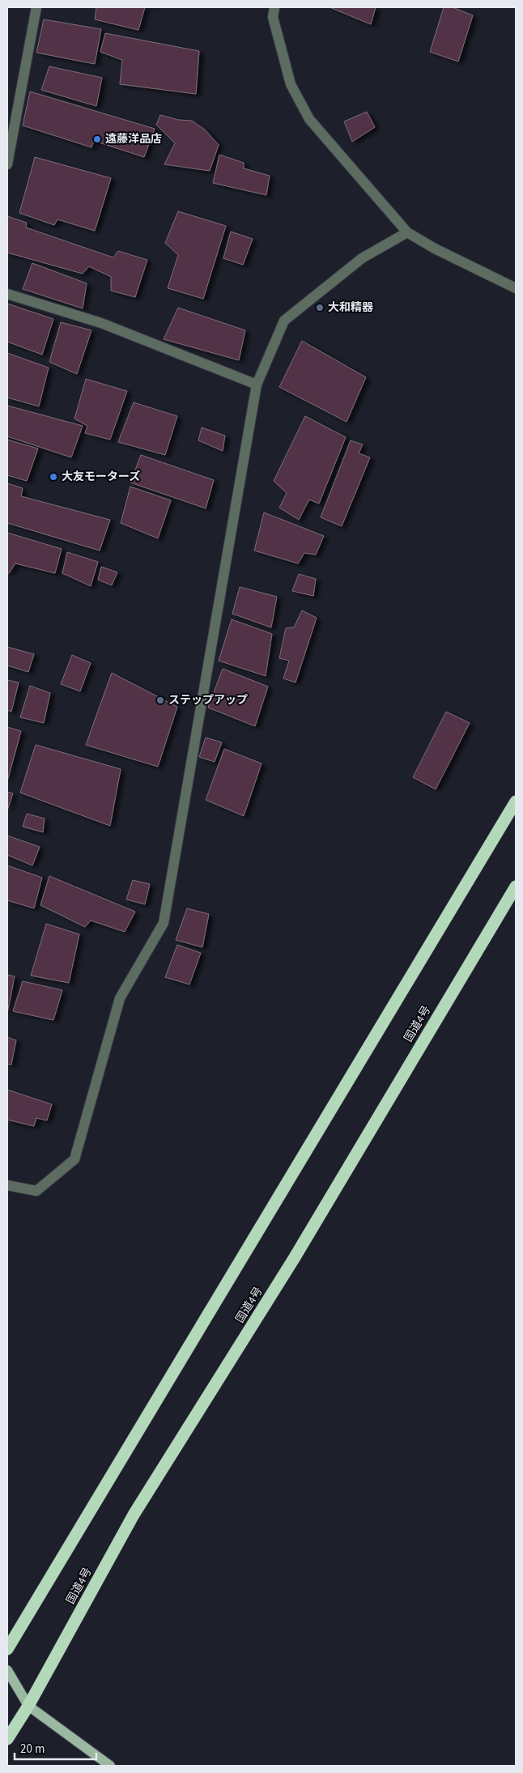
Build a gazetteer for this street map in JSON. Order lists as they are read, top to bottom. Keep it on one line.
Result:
{"streets":{"highway":["国道4号"]},"places":["遠藤洋品店","大和精器","大友モーターズ","ステップアップ"],"scale_bar":"20 m"}
